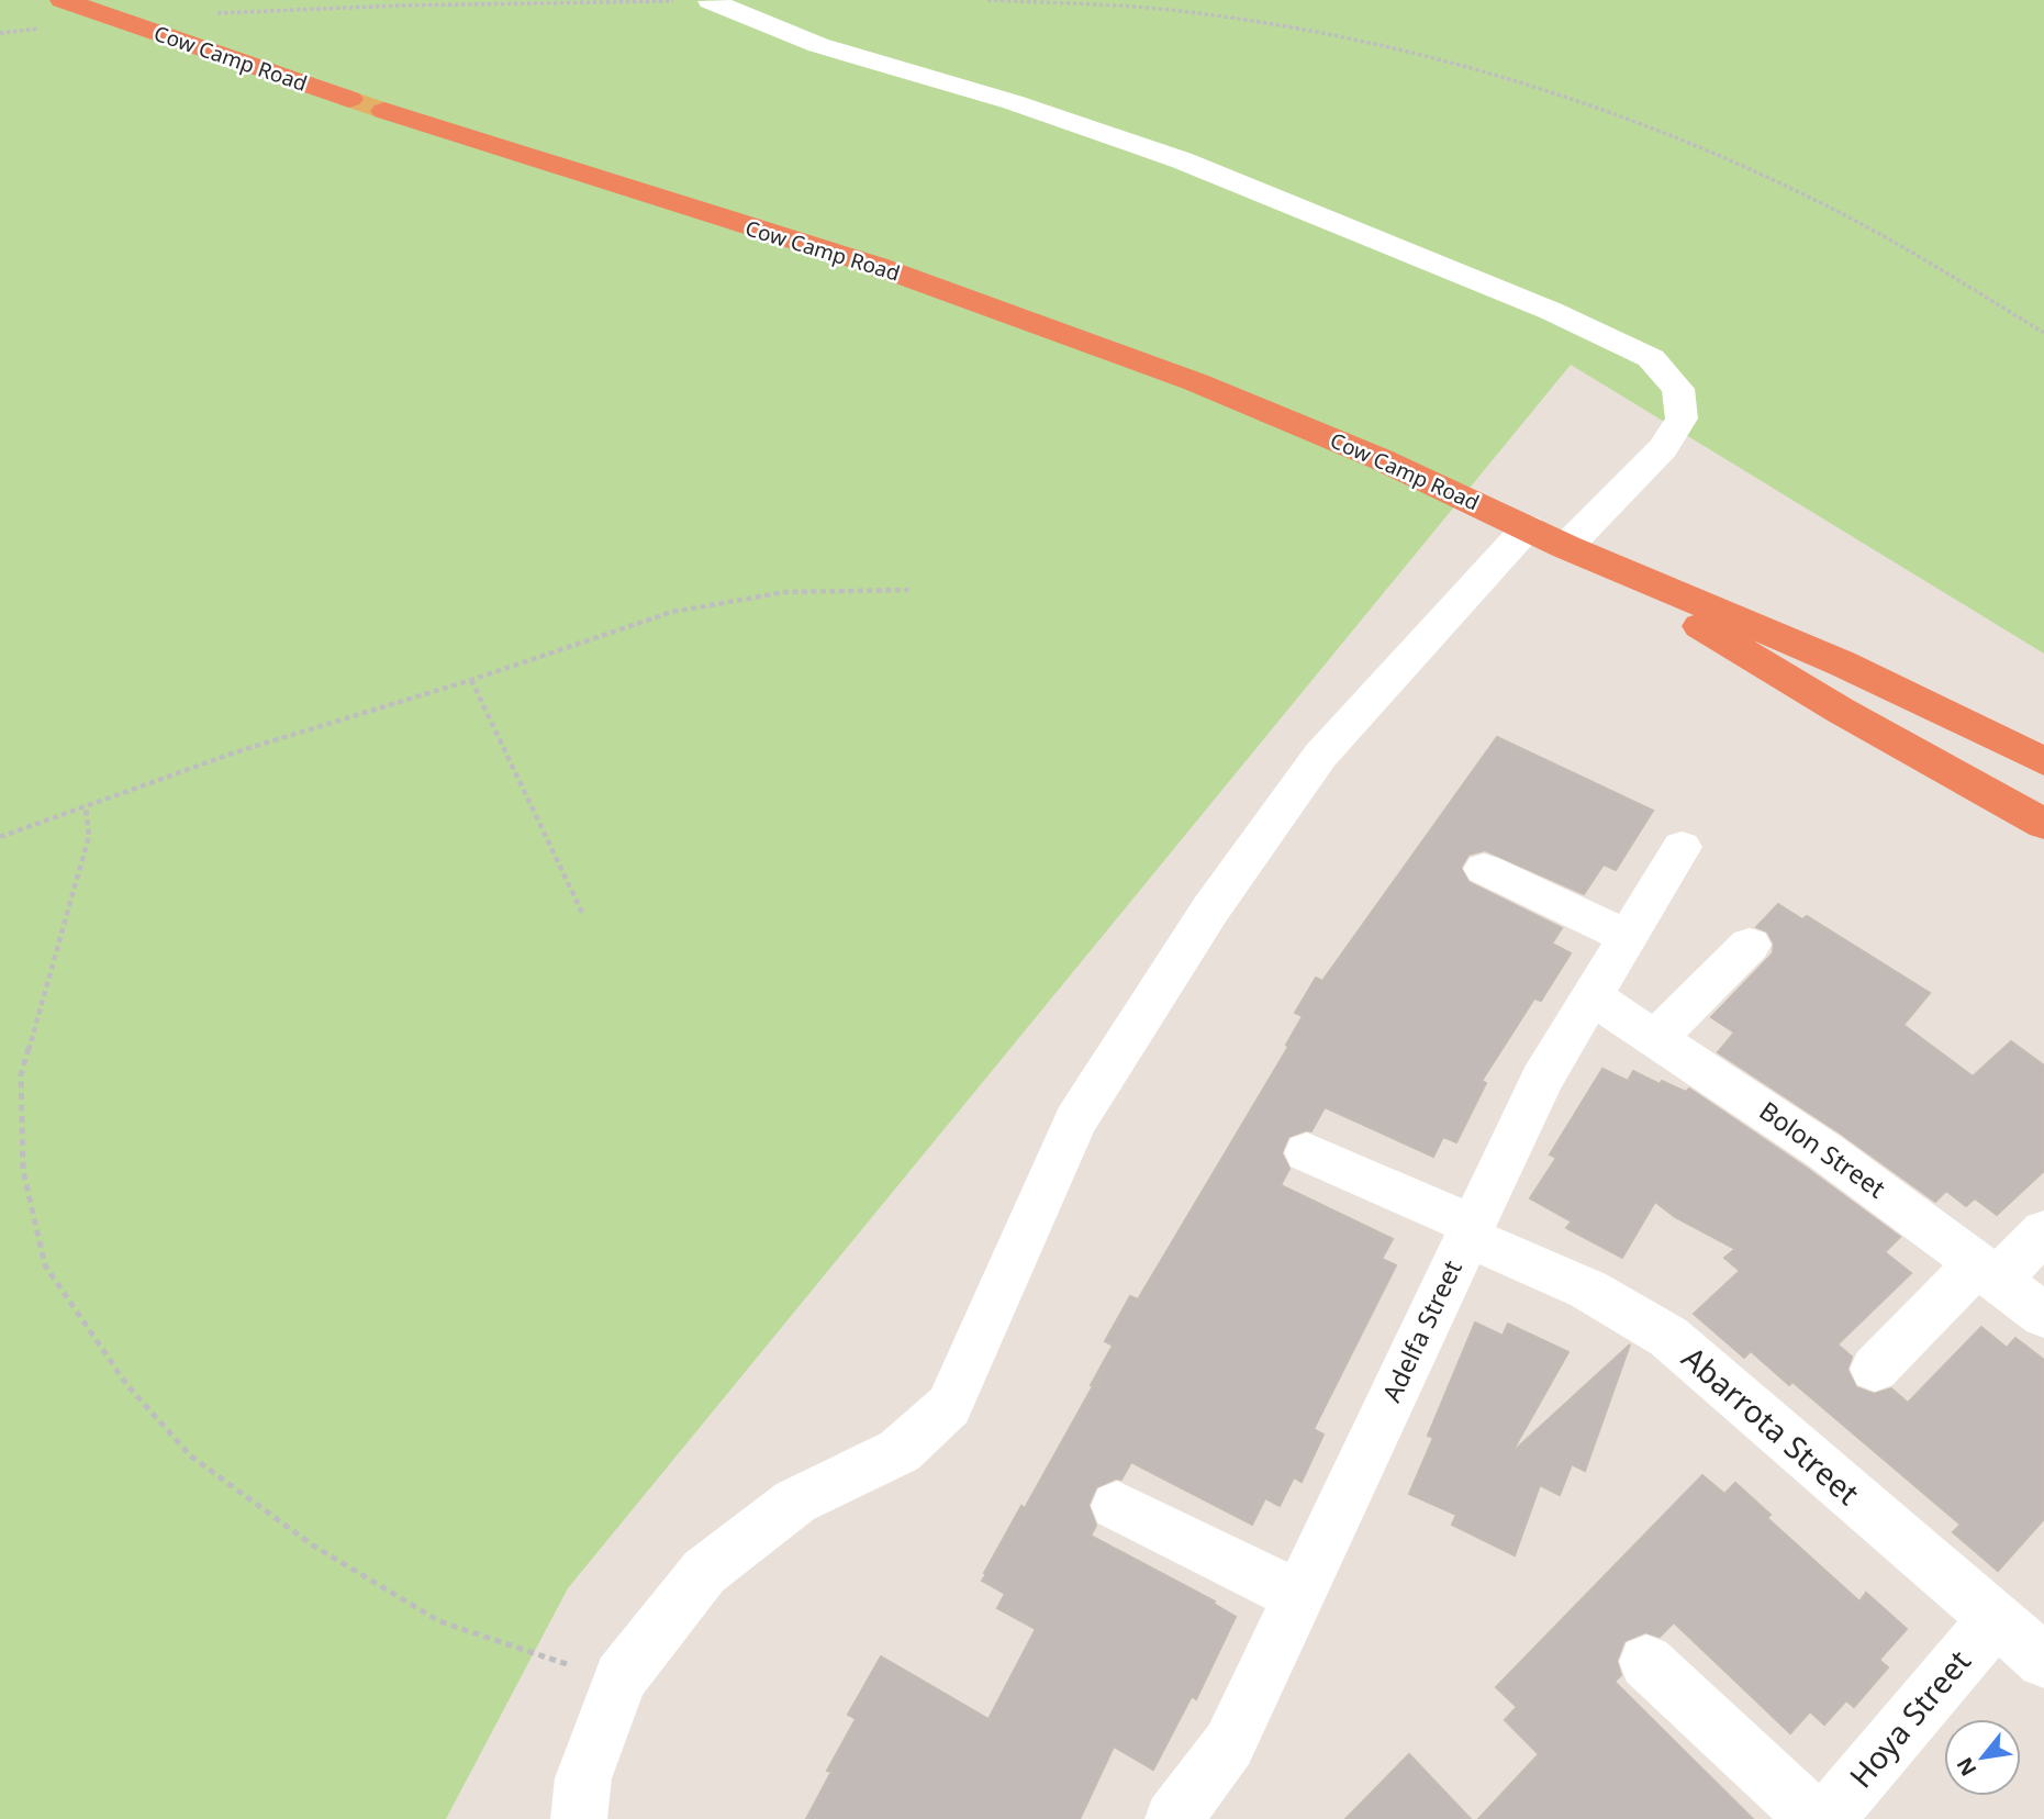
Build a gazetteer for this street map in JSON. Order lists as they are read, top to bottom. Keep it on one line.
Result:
{"streets":{"highway":["Cow Camp Road"],"street":["Bolon Street","Adelfa Street","Abarrota Street","Hoya Street"]},"crossings":[["Bolon Street","Adelfa Street"],["Adelfa Street","Abarrota Street"],["Abarrota Street","Hoya Street"]],"north":"bottom left"}
